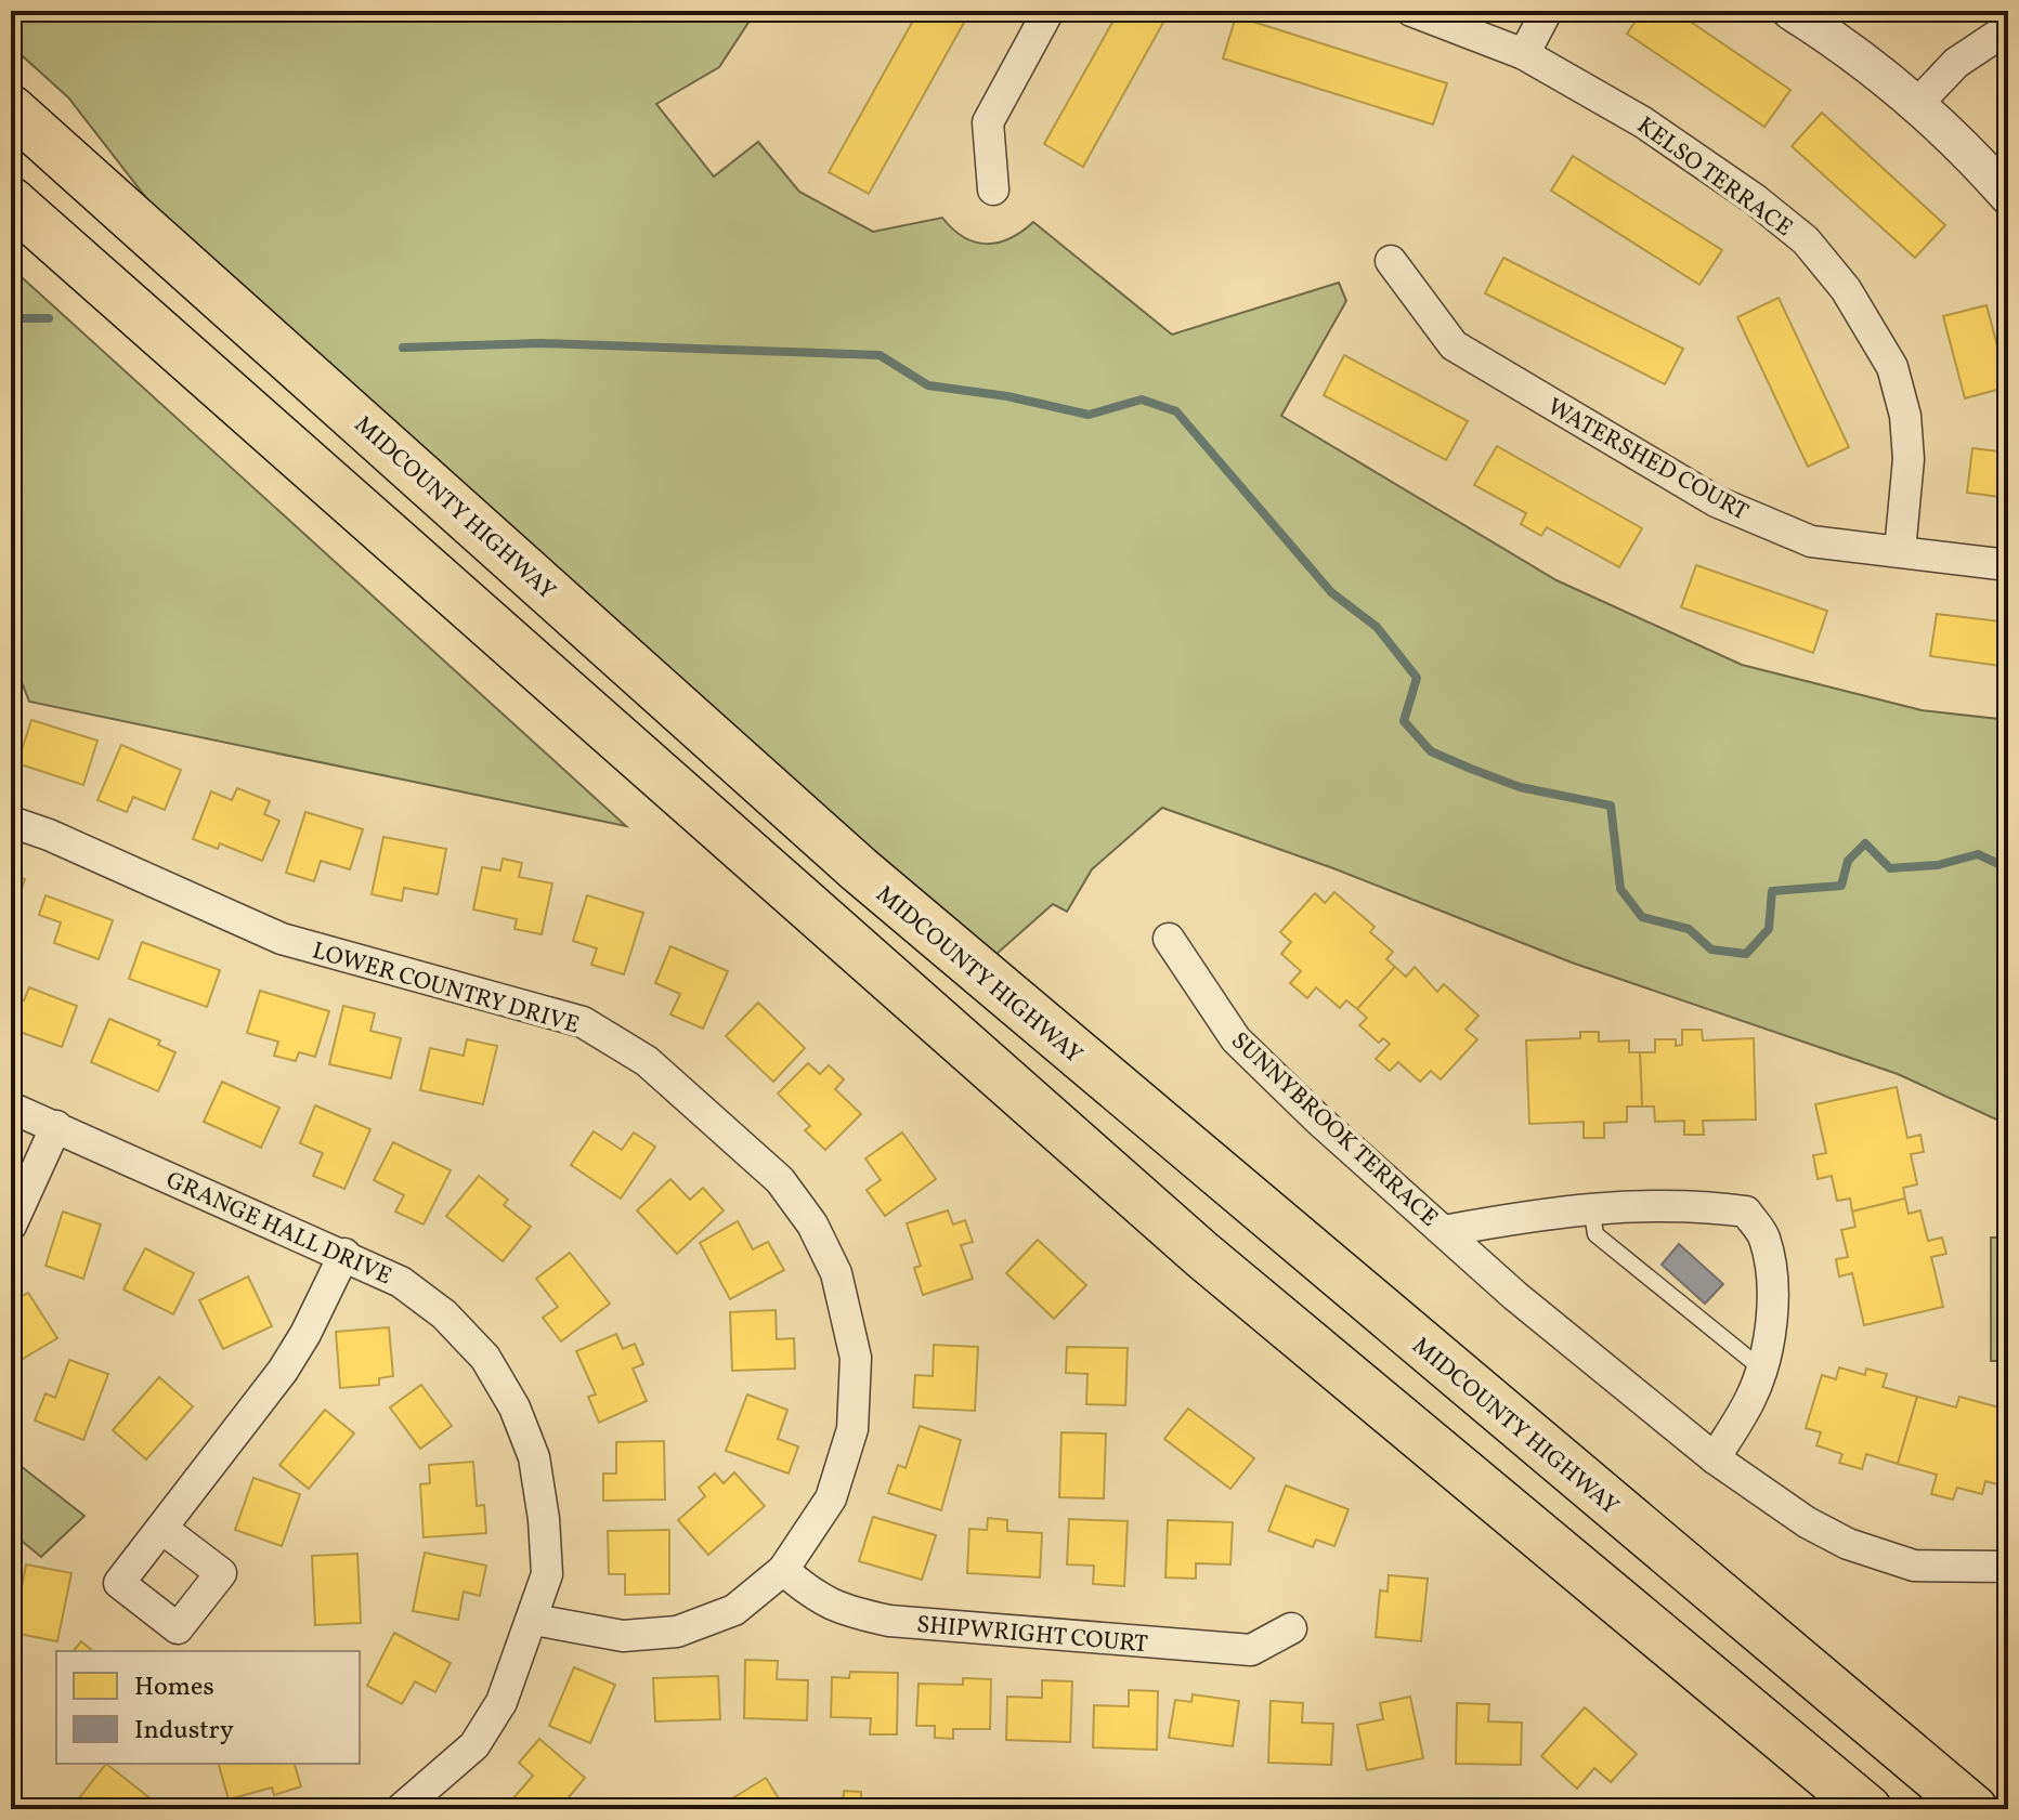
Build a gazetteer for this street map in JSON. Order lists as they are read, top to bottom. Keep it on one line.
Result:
{"streets":{"main road":["MIDCOUNTY HIGHWAY"],"street":["KELSO TERRACE","WATERSHED COURT","LOWER COUNTRY DRIVE","SUNNYBROOK TERRACE","GRANGE HALL DRIVE","SHIPWRIGHT COURT"]},"crossings":[["KELSO TERRACE","WATERSHED COURT"],["LOWER COUNTRY DRIVE","GRANGE HALL DRIVE"],["LOWER COUNTRY DRIVE","SHIPWRIGHT COURT"]],"legend":["Homes","Industry"]}
